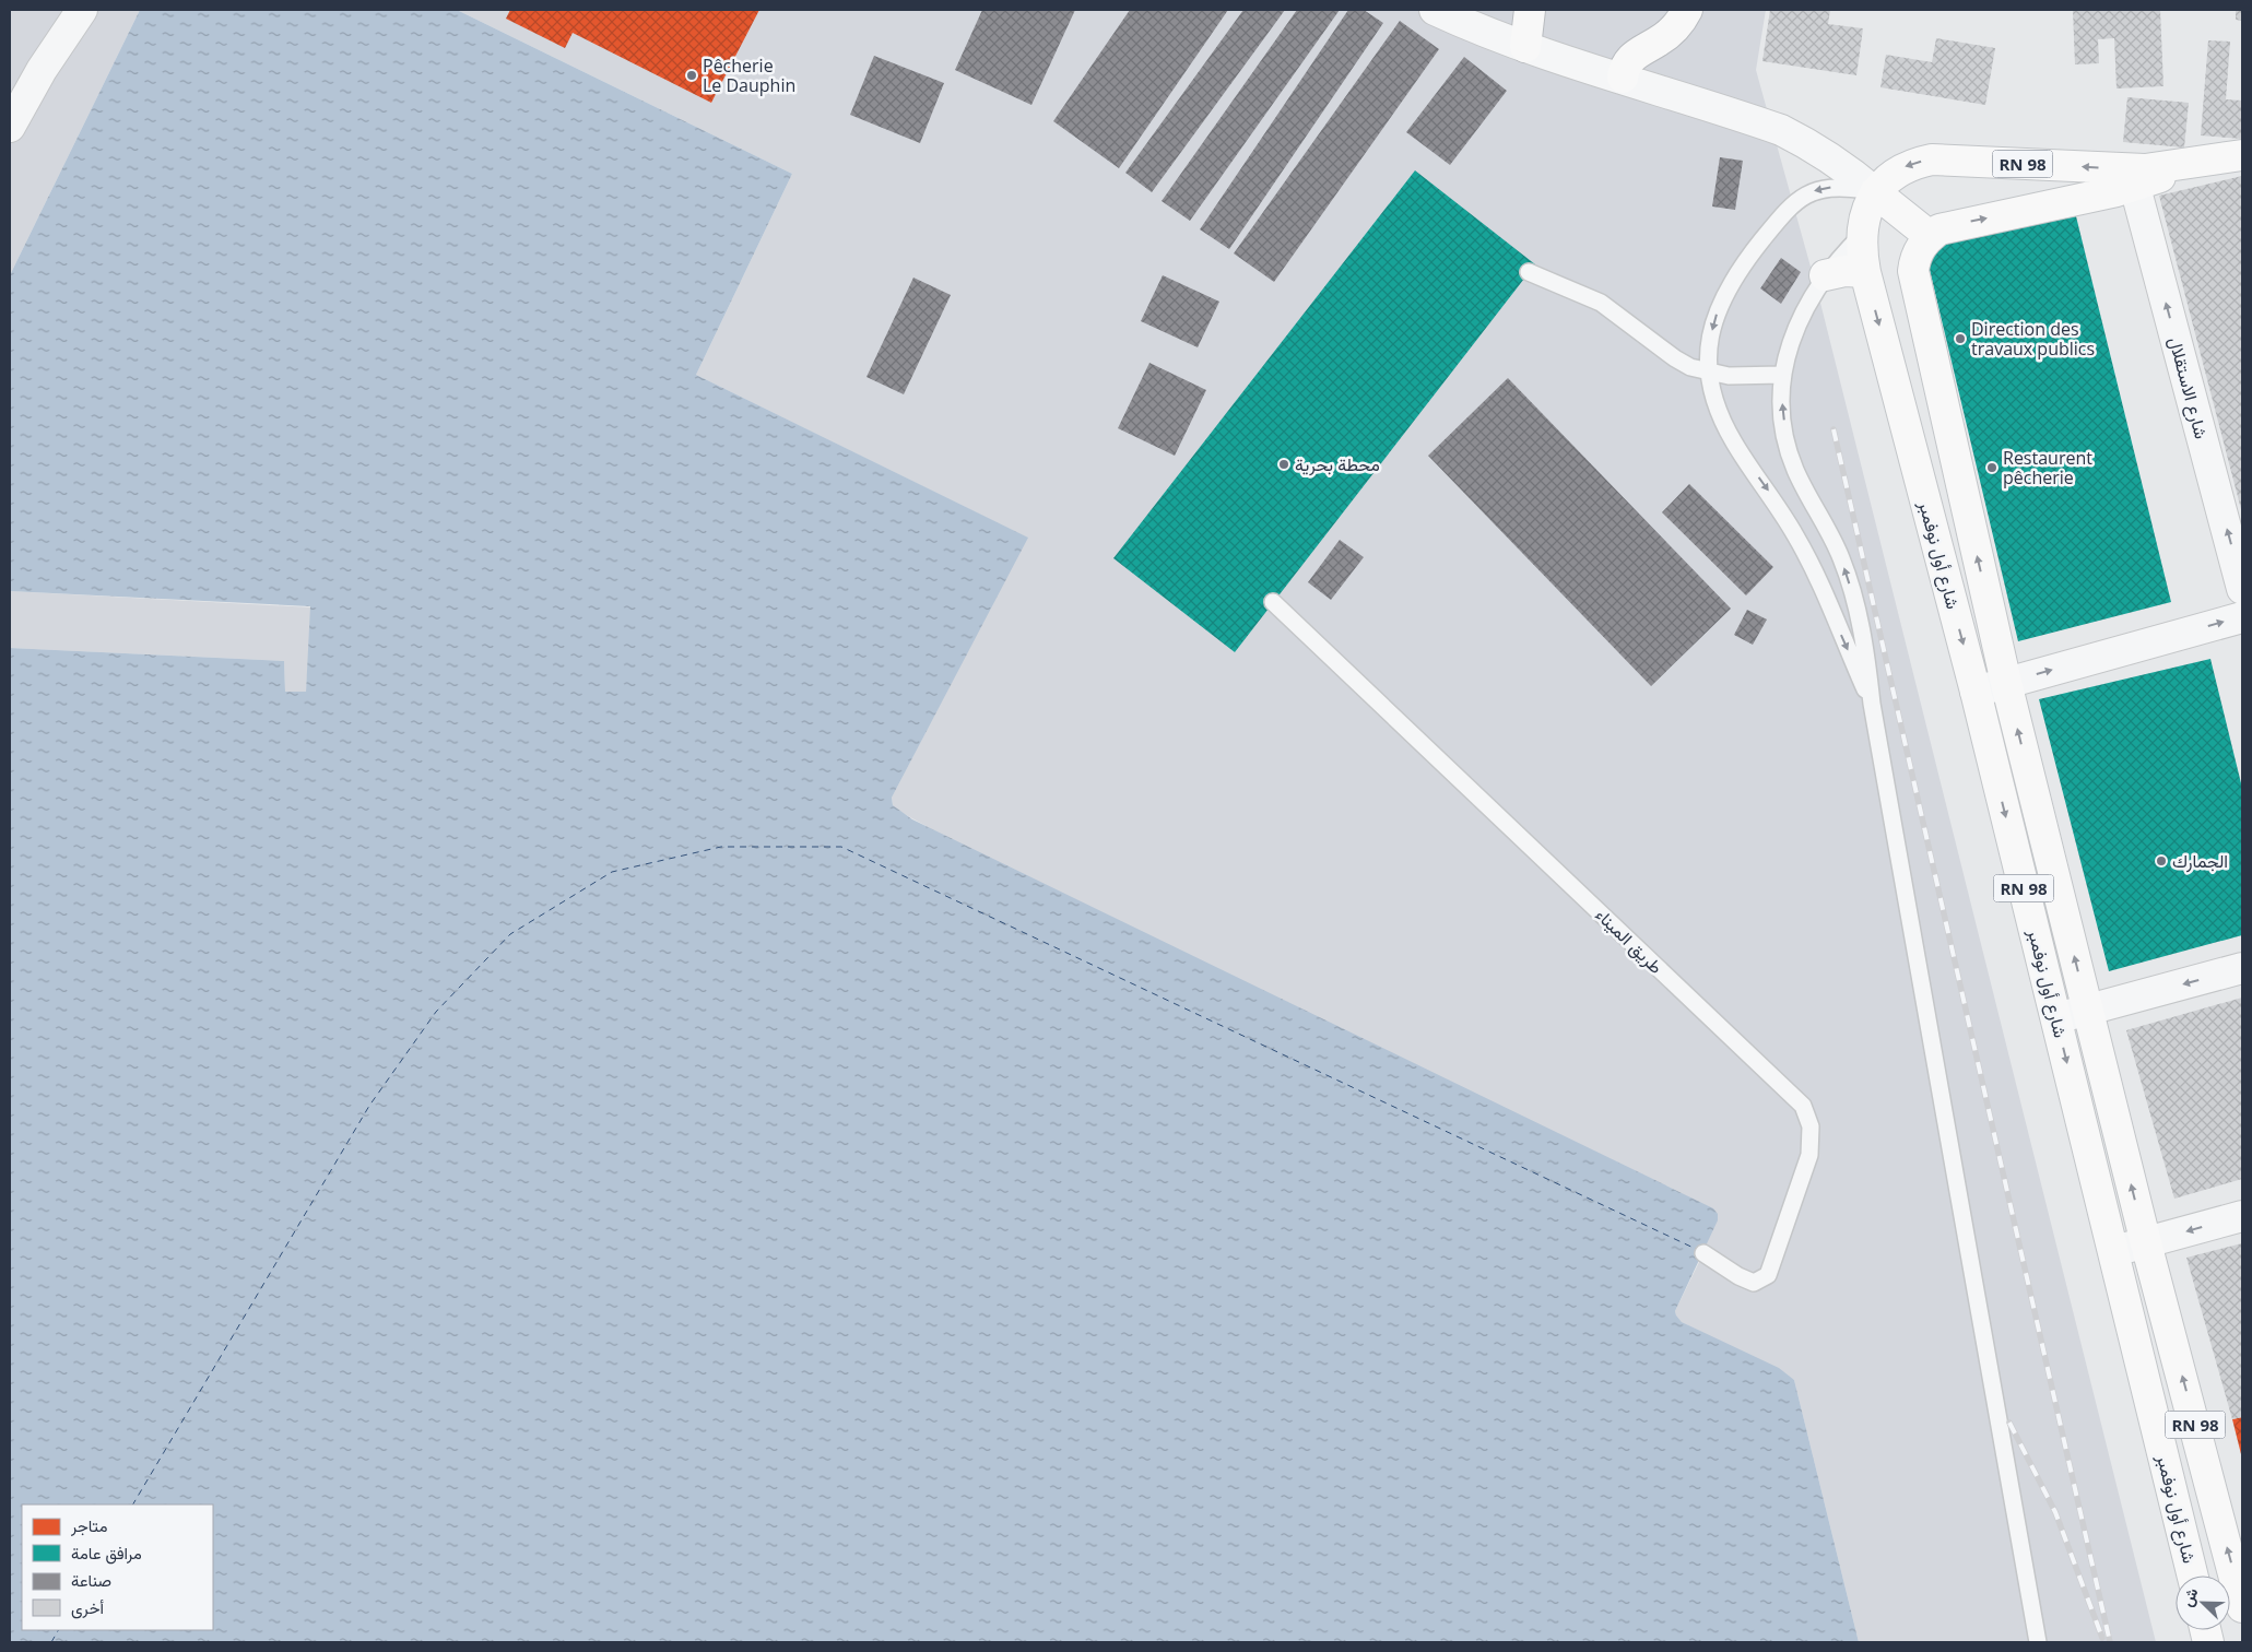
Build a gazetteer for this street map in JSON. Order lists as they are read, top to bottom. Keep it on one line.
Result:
{"streets":{"main road":["RN 98","شارع أول نوفمبر"],"street":["شارع الاستقلال"],"lane":["طريق الميناء"]},"crossings":[["RN 98","شارع الاستقلال"],["RN 98","شارع أول نوفمبر"]],"one_way":["شارع الاستقلال"],"places":["Pêcherie Le Dauphin","Direction des travaux publics","محطة بحرية","Restaurent pêcherie","الجمارك"],"legend":["متاجر","مرافق عامة","صناعة","أخرى"],"north":"top left"}
